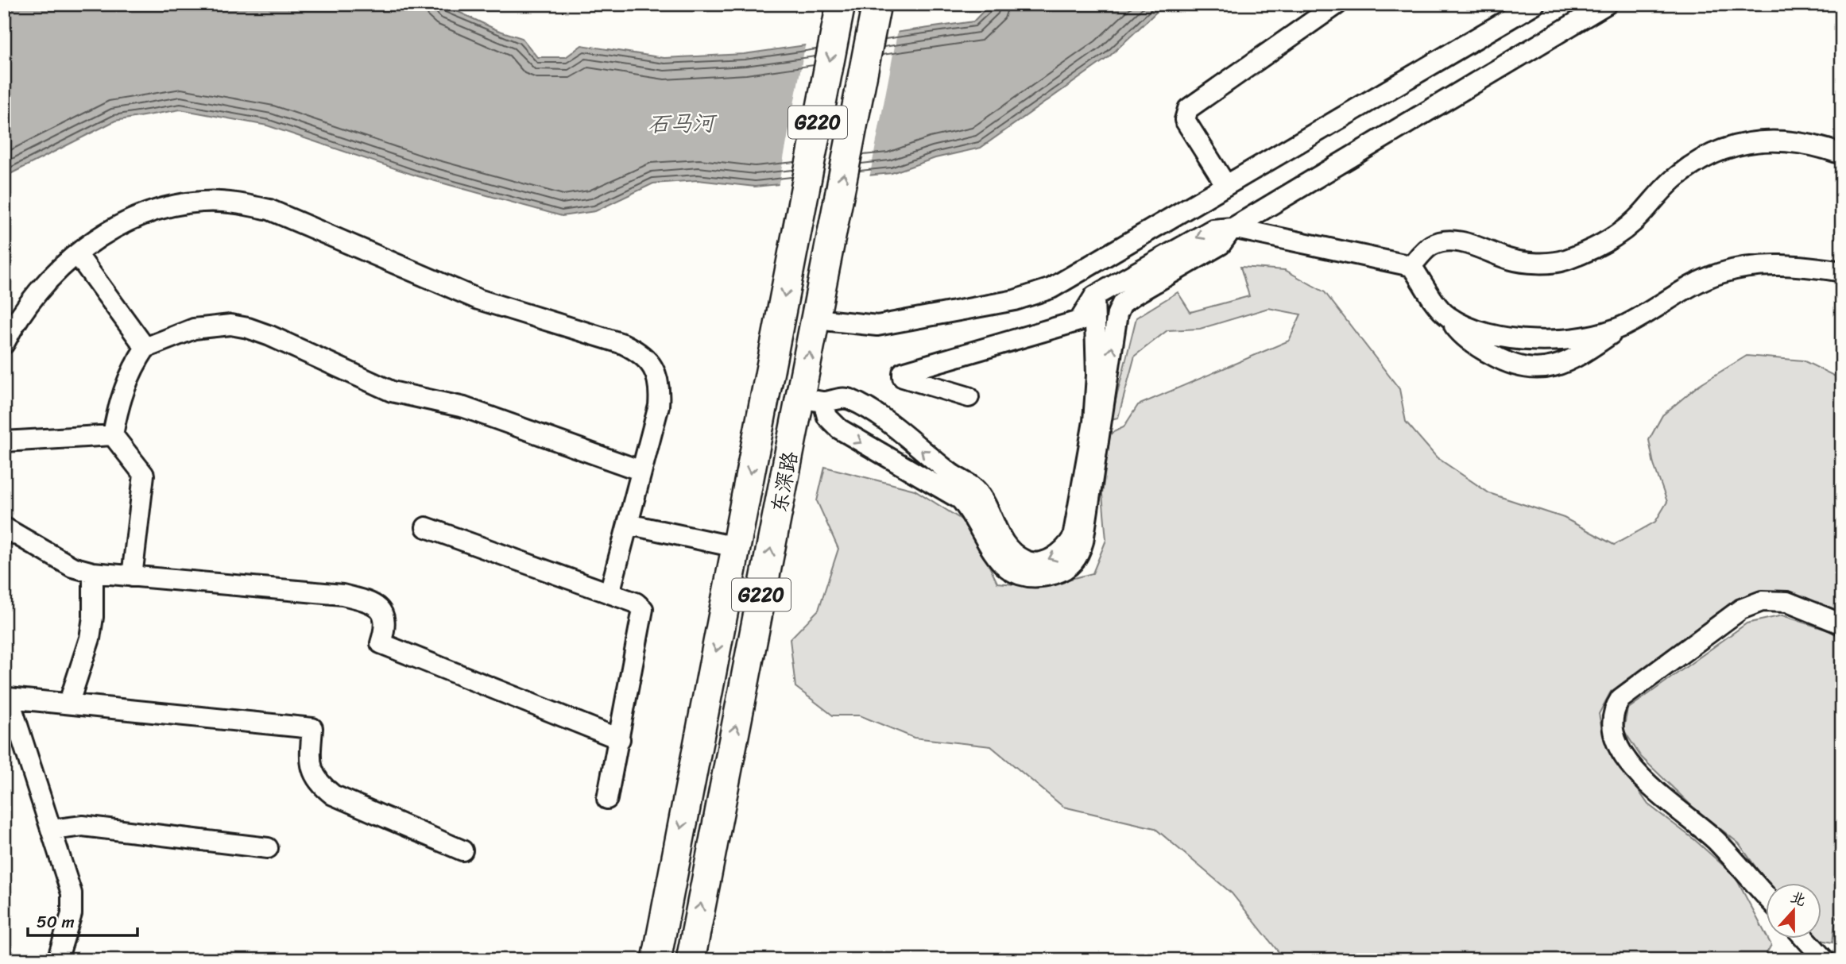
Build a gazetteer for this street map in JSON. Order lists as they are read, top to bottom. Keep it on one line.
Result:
{"streets":{"highway":["G220","东深路"]},"water":["石马河"],"scale_bar":"50 m","north":"top"}
